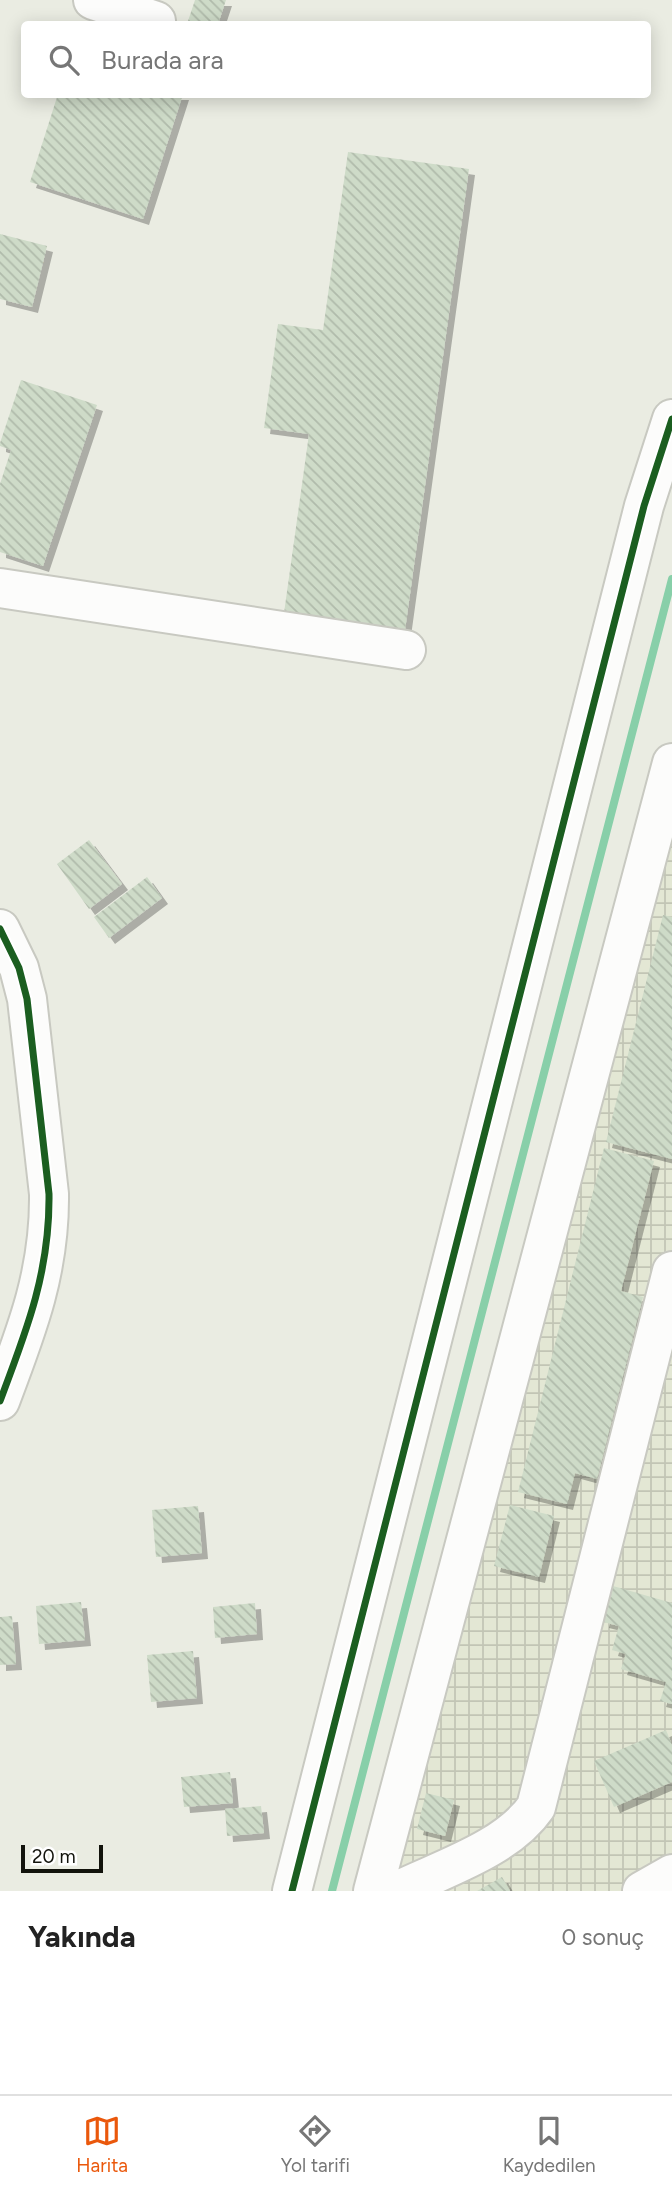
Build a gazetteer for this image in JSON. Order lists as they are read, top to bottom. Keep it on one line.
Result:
{"scale_bar":"20 m","page":{"search":"Burada ara","scale":"20 m","heading":["Yakında","0 sonuç"],"nav":["Harita","Yol tarifi","Kaydedilen"]}}
